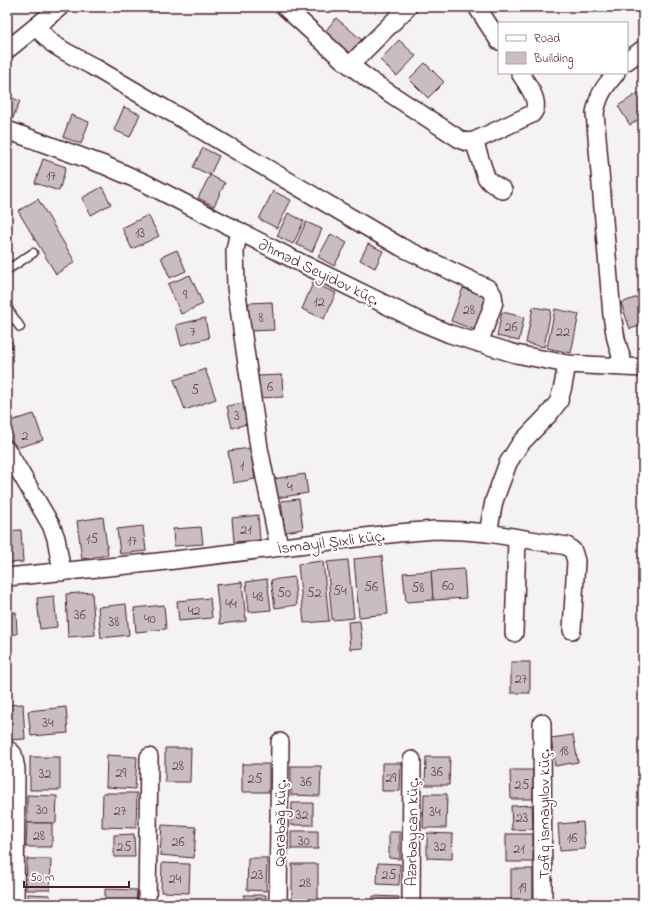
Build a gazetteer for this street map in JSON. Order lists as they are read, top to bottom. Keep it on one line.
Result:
{"streets":{"street":["Əhməd Seyidov küç.","İsmayil Şıxli küç.","Tofiq İsmayılov küç.","Qarabağ küç.","Azərbaycan küç."]},"house_numbers":["17","13","9","12","28","8","26","7","22","6","5","3","2","1","4","21","15","17","60","56","58","54","50","52","48","44","42","36","40","38","27","34","18","28","36","29","32","29","25","36","25","30","27","34","32","23","28","16","30","26","25","32","21","23","25","24","28","19"],"legend":["Road","Building"],"scale_bar":"50 m"}
